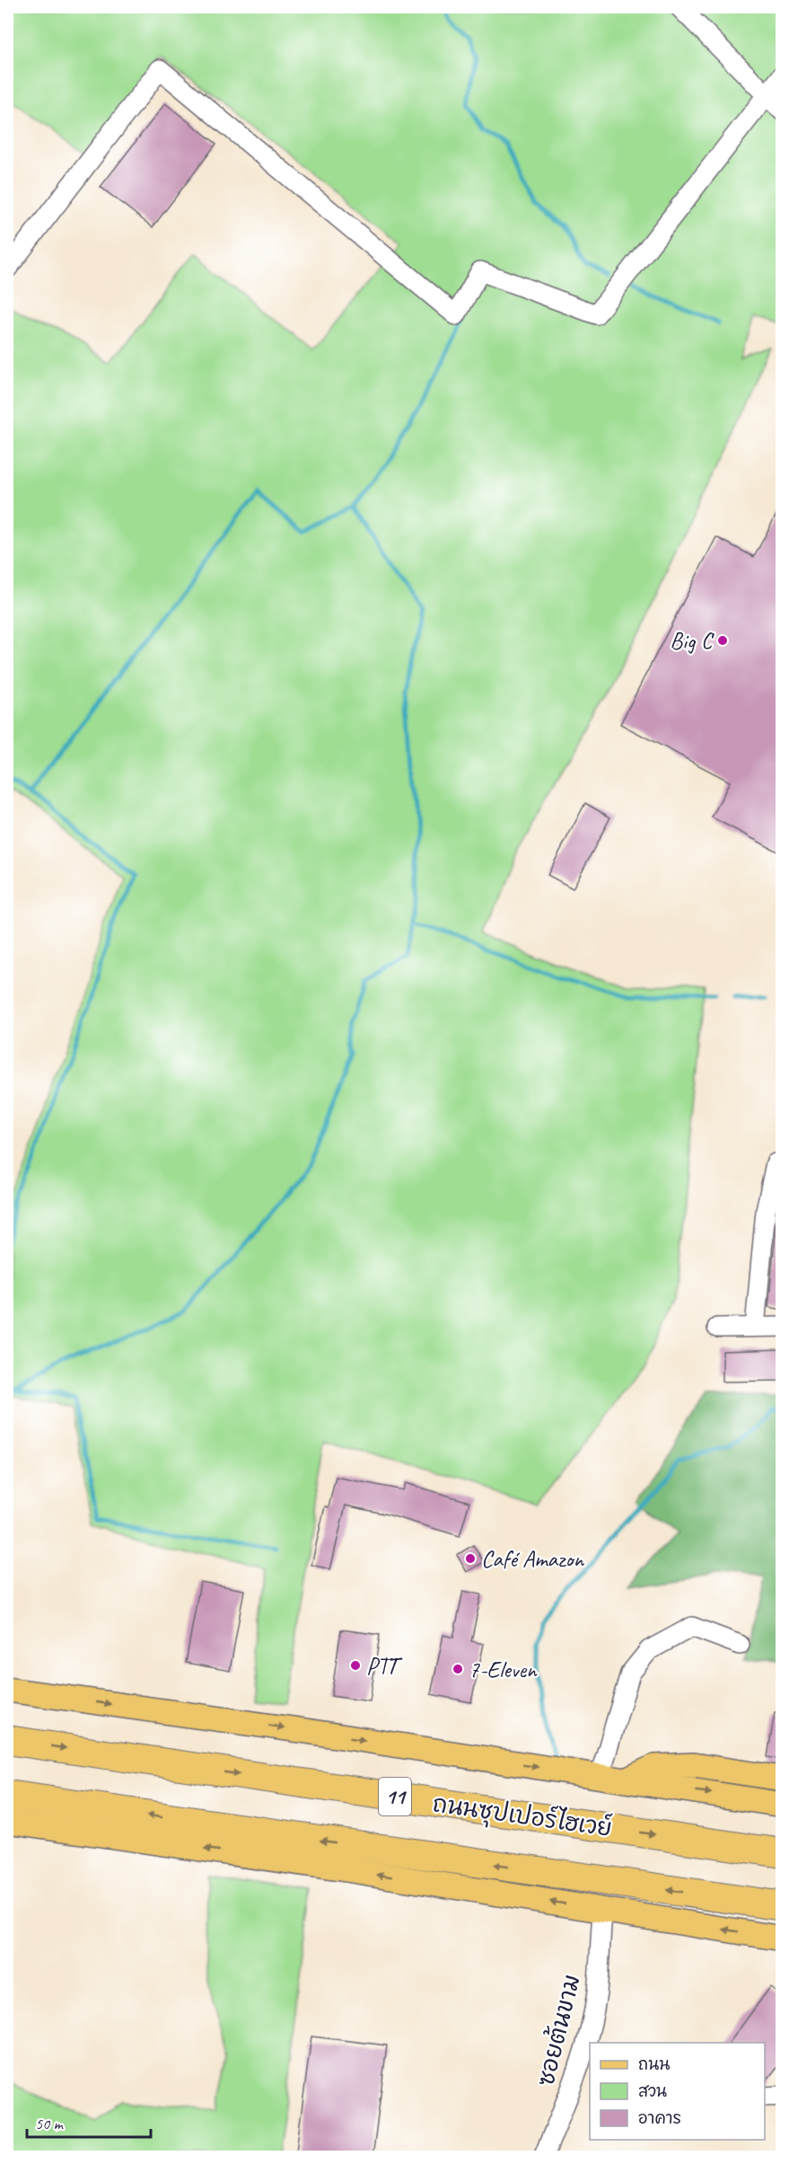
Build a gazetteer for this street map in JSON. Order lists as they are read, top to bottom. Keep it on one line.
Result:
{"streets":{"highway":["11","ถนนซุปเปอร์ไฮเวย์"],"street":["ซอยต้นขาม"]},"places":["Big C","Café Amazon","PTT","7-Eleven"],"legend":["ถนน","สวน","อาคาร"],"scale_bar":"50 m"}
